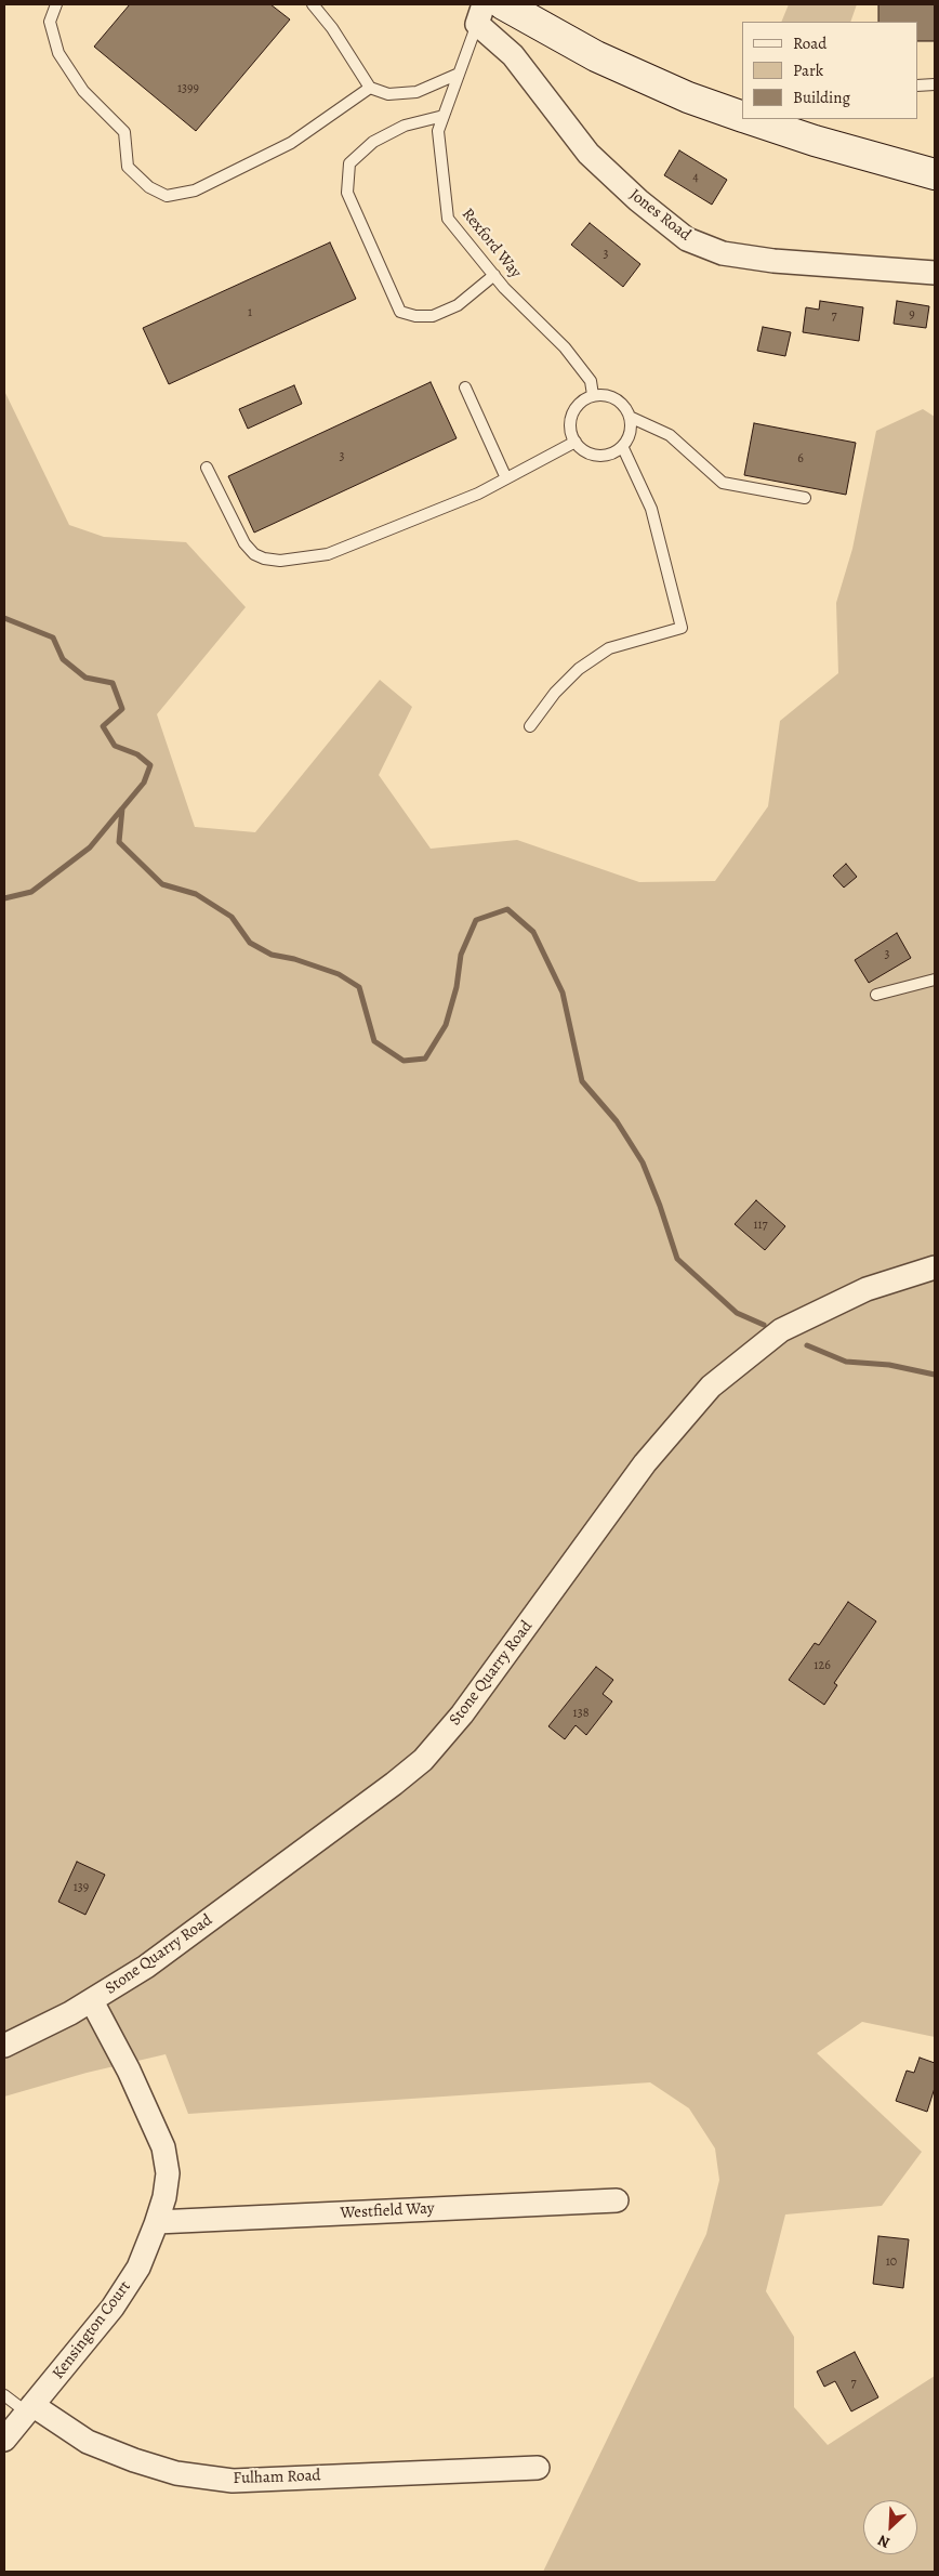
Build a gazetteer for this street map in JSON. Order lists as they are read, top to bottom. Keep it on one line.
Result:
{"streets":{"street":["Jones Road","Stone Quarry Road","Westfield Way","Kensington Court","Fulham Road"],"lane":["Rexford Way"]},"crossings":[["Jones Road","Rexford Way"],["Stone Quarry Road","Kensington Court"],["Westfield Way","Kensington Court"],["Kensington Court","Fulham Road"]],"house_numbers":["1399","4","3","1","9","7","3","6","3","117","126","138","139","10","7"],"legend":["Road","Park","Building"],"north":"bottom left"}
